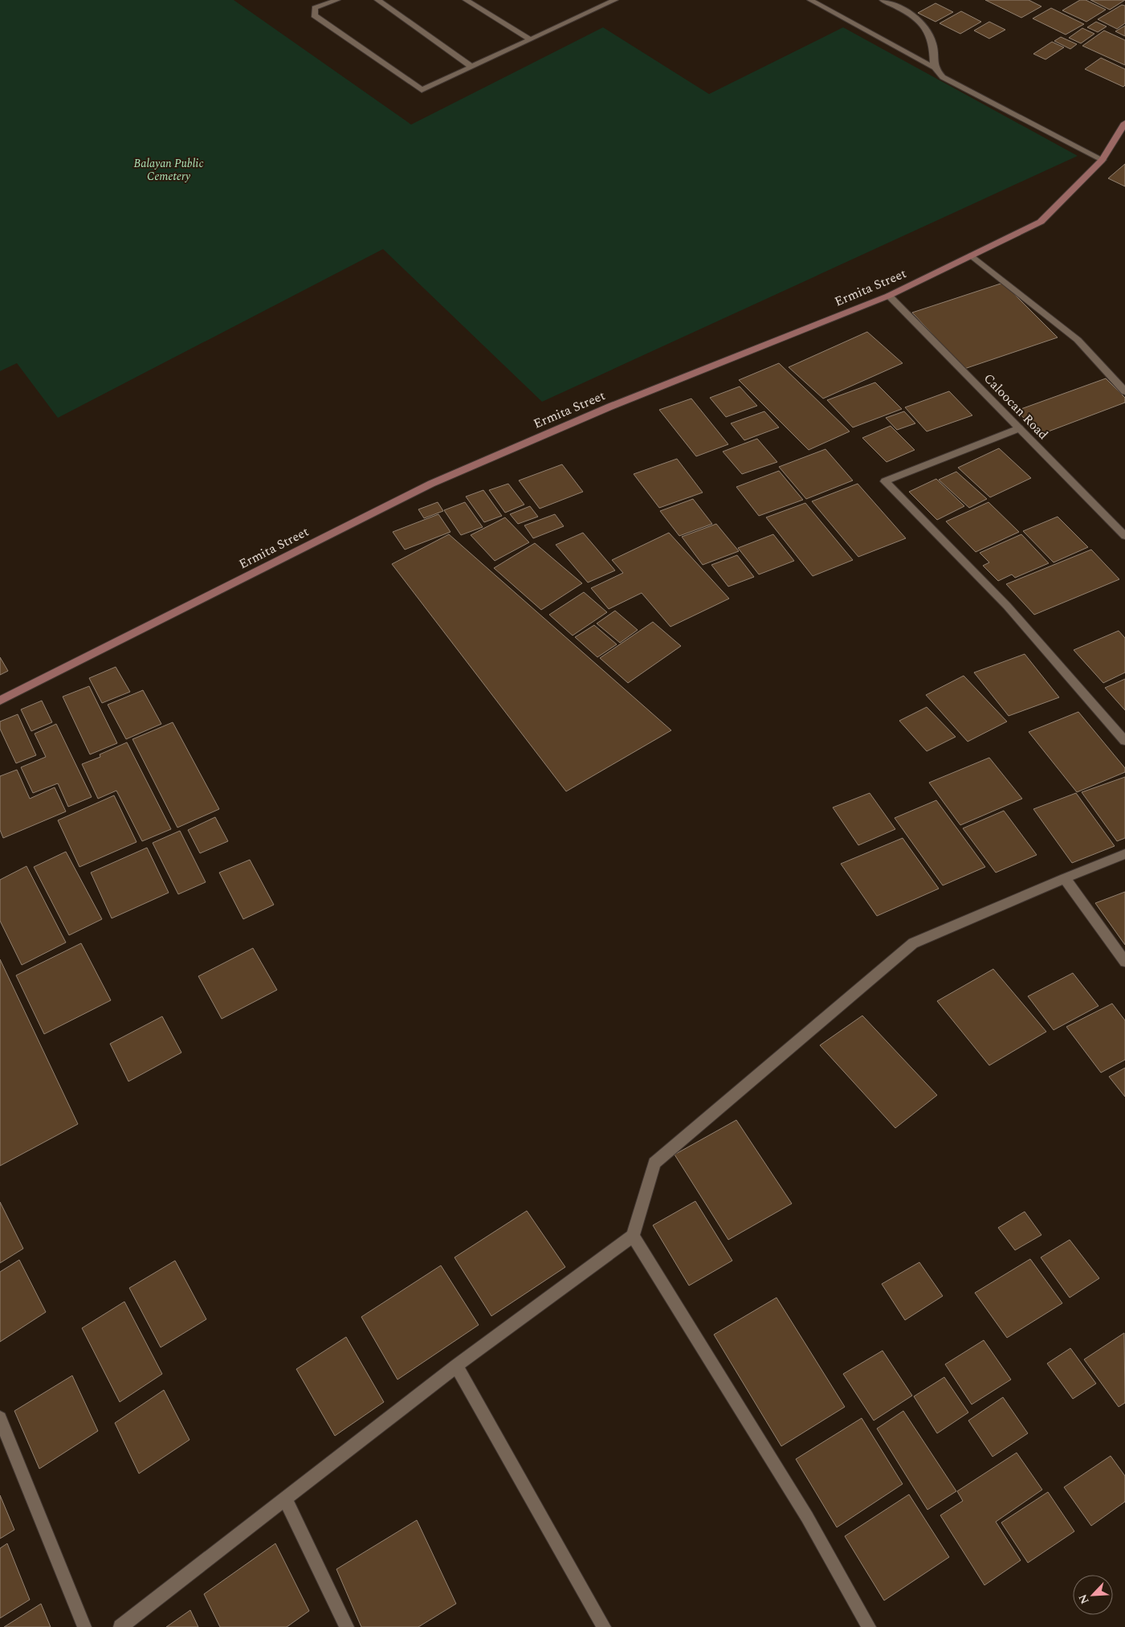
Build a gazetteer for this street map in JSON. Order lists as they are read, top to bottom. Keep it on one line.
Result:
{"streets":{"main road":["Ermita Street"],"street":["Caloocan Road"]},"crossings":[["Ermita Street","Caloocan Road"]],"parks":["Balayan Public Cemetery"],"north":"bottom left"}
